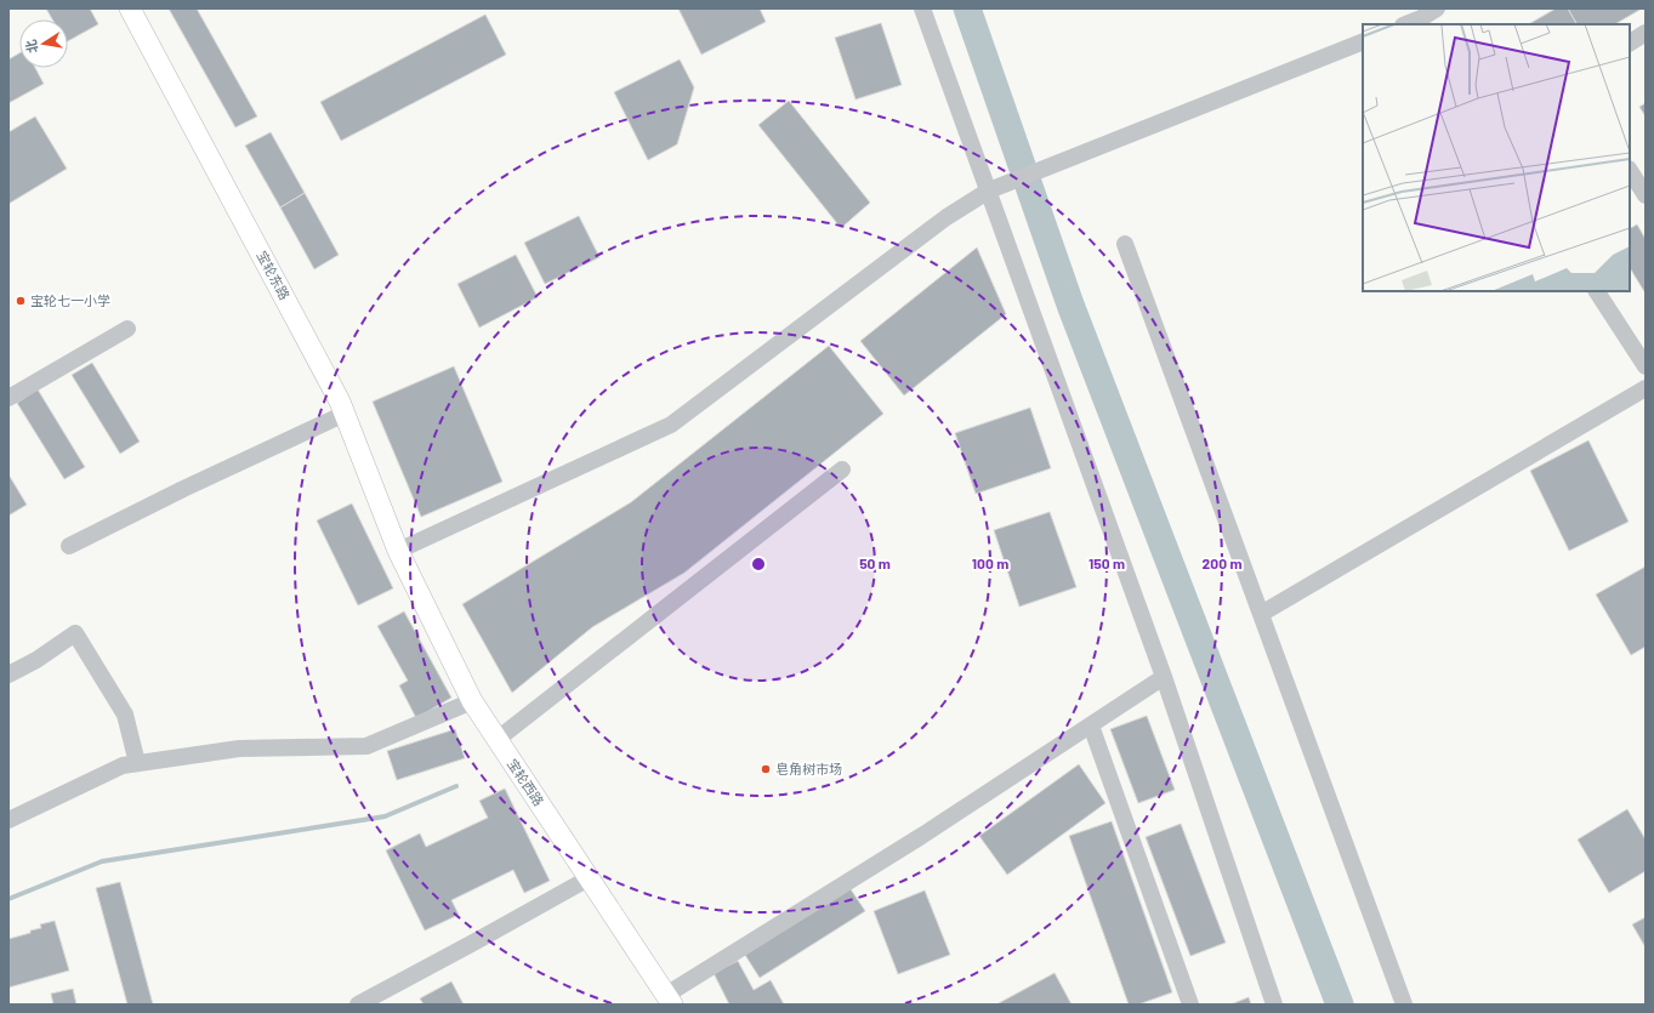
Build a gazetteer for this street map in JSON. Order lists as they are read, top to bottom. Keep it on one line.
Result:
{"streets":{"main road":["宝轮东路","宝轮西路"]},"crossings":[["宝轮东路","宝轮西路"]],"places":["宝轮七一小学","皂角树市场"],"north":"left","rings":["50 m","100 m","150 m","200 m"]}
